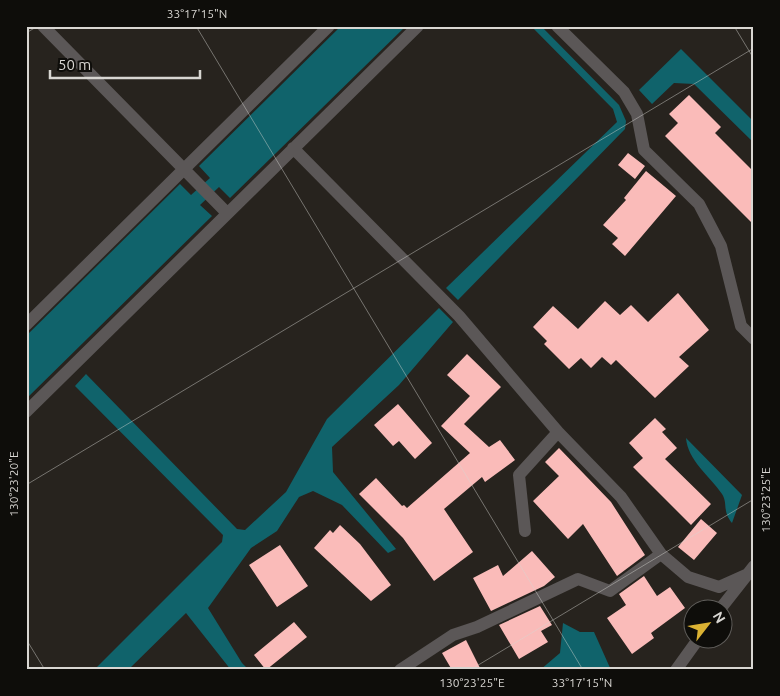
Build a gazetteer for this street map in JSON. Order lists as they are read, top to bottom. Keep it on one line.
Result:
{"scale_bar":"50 m","north":"top right","coordinates":["33°17'15\"N","130°23'20\"E","130°23'25\"E"]}
